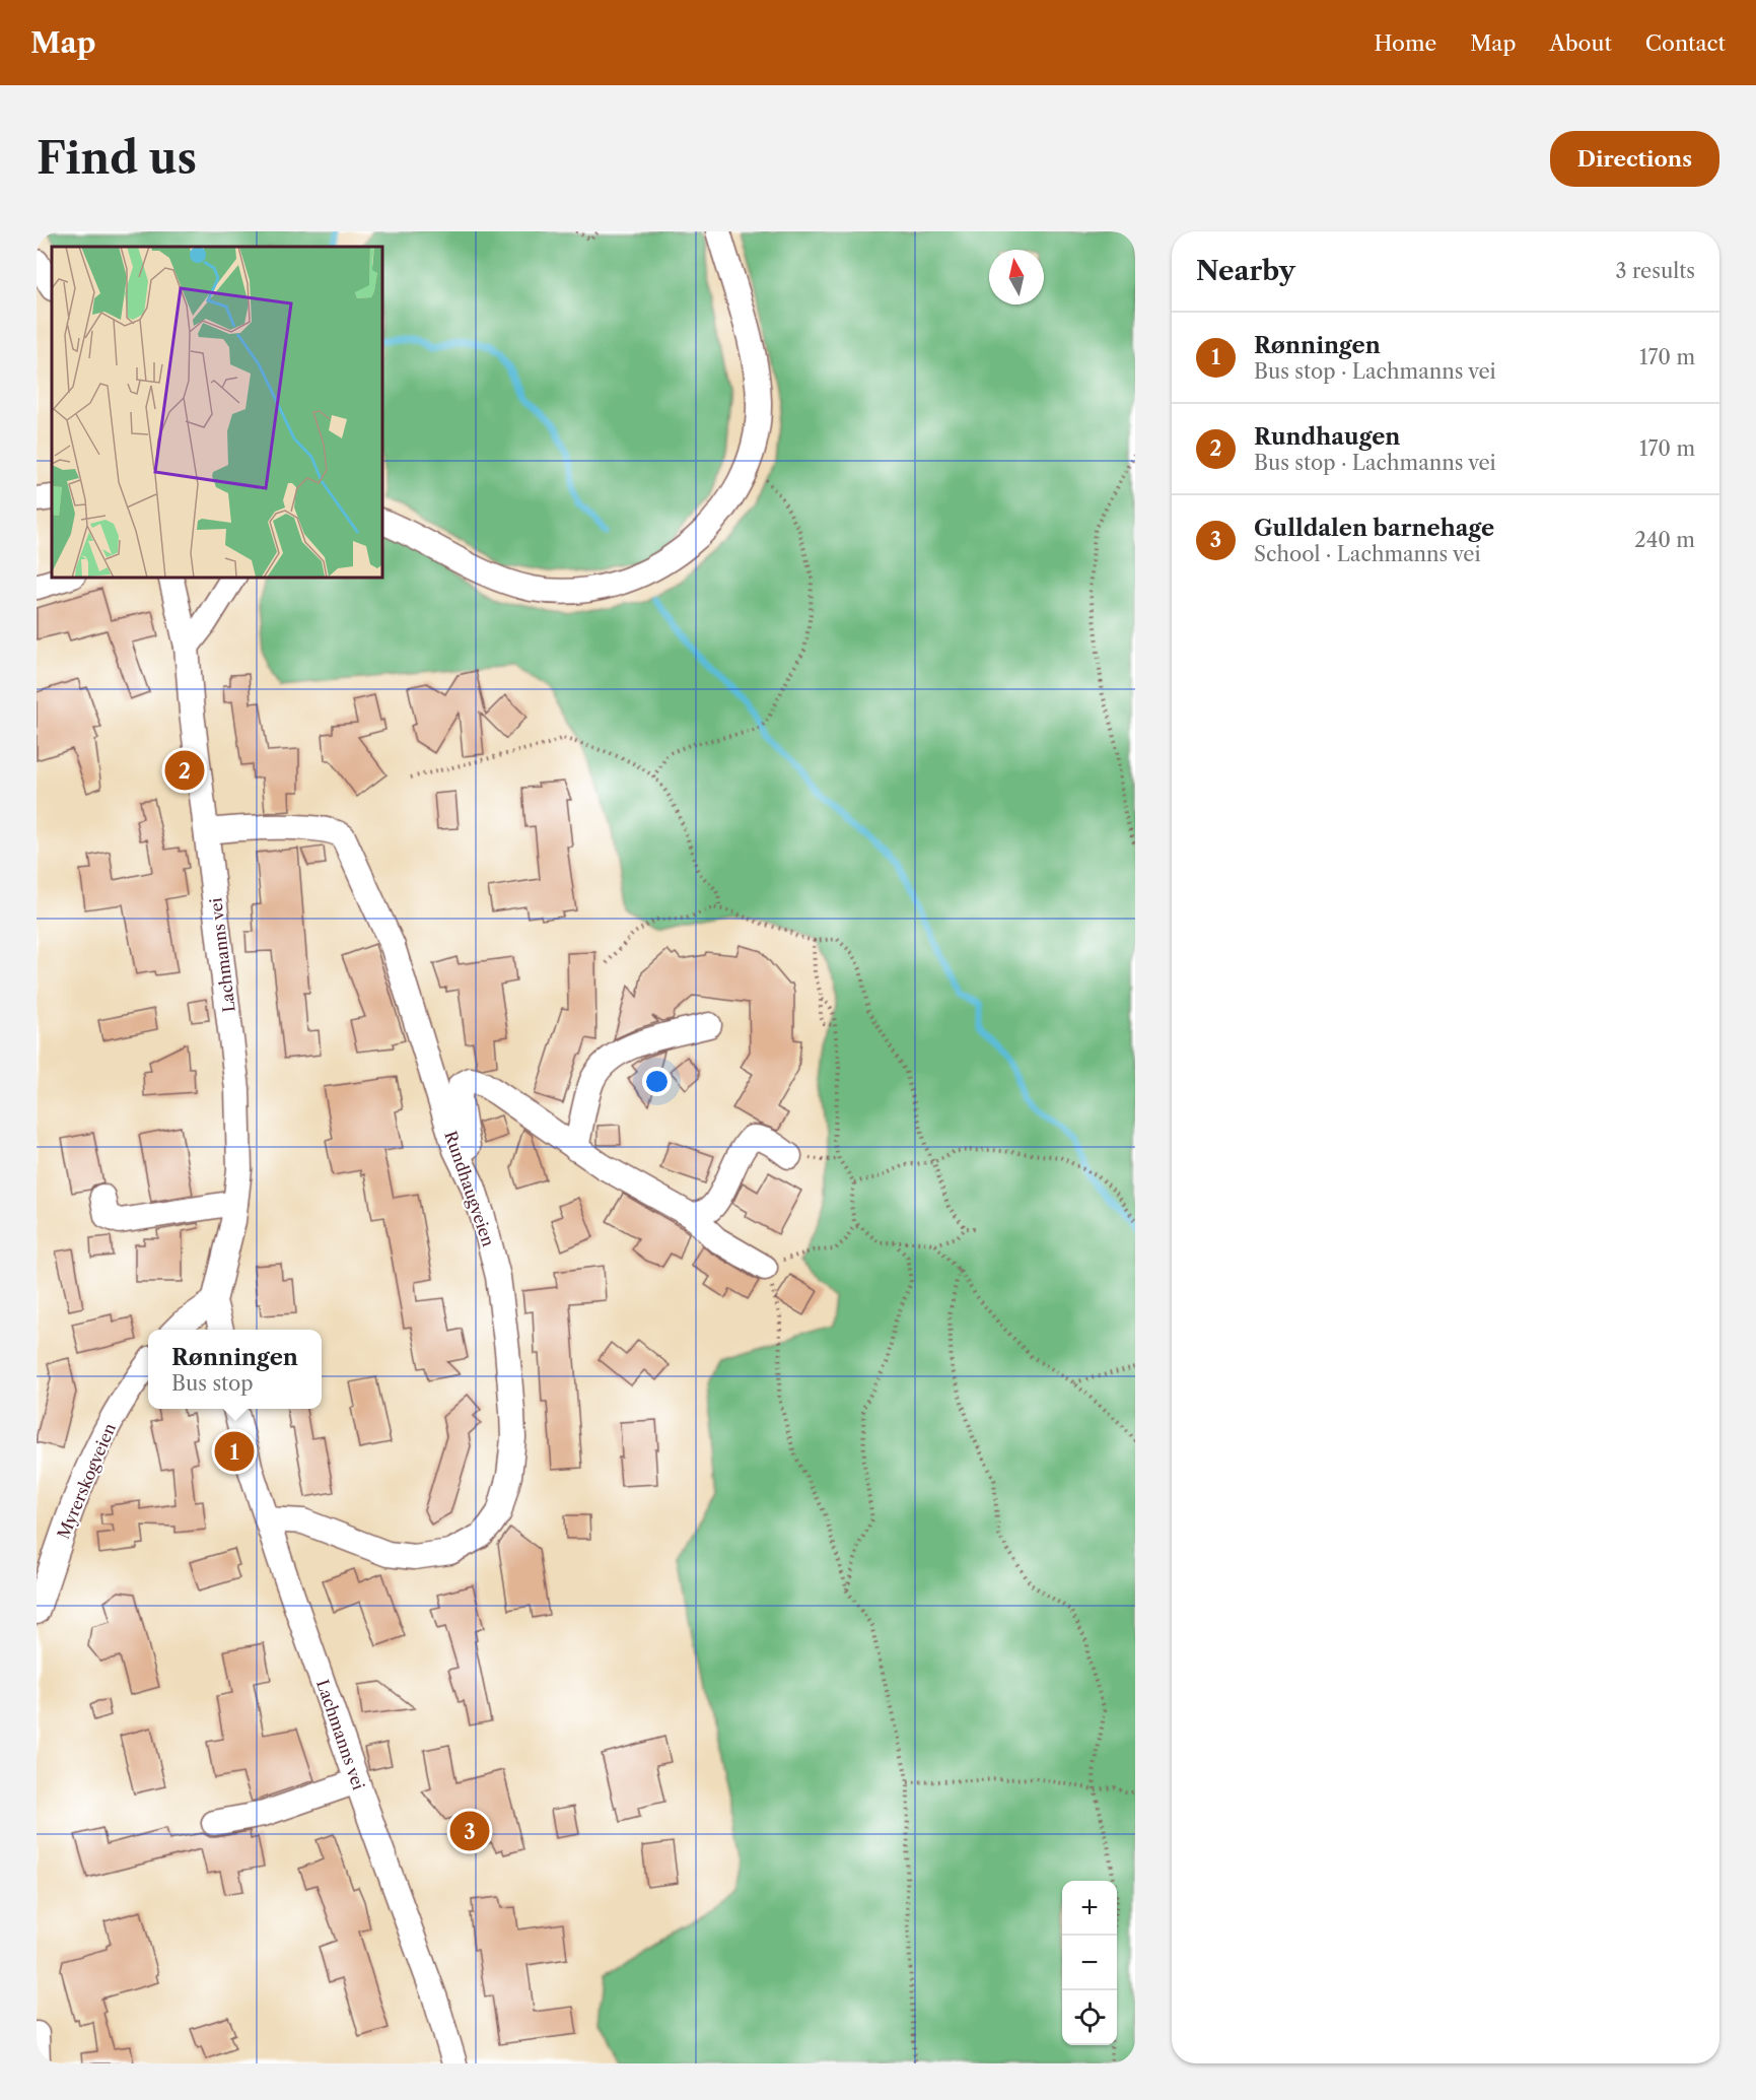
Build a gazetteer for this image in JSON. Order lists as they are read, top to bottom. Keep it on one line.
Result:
{"streets":{"street":["Lachmanns vei","Rundhaugveien","Myrerskogveien"]},"crossings":[["Lachmanns vei","Rundhaugveien"]],"north":"top","page":{"header":"Map","nav":["Home","Map","About","Contact"],"buttons":"Directions","title":"Find us","heading":["Nearby","3 results"],"list":[{"mark":"1","name":"Rønningen","note":"Bus stop · Lachmanns vei","value":"170 m"},{"mark":"2","name":"Rundhaugen","note":"Bus stop · Lachmanns vei","value":"170 m"},{"mark":"3","name":"Gulldalen barnehage","note":"School · Lachmanns vei","value":"240 m"}],"pins":["2","1","3"],"popup":["Rønningen","Bus stop"],"map_buttons":["+","−"]}}
